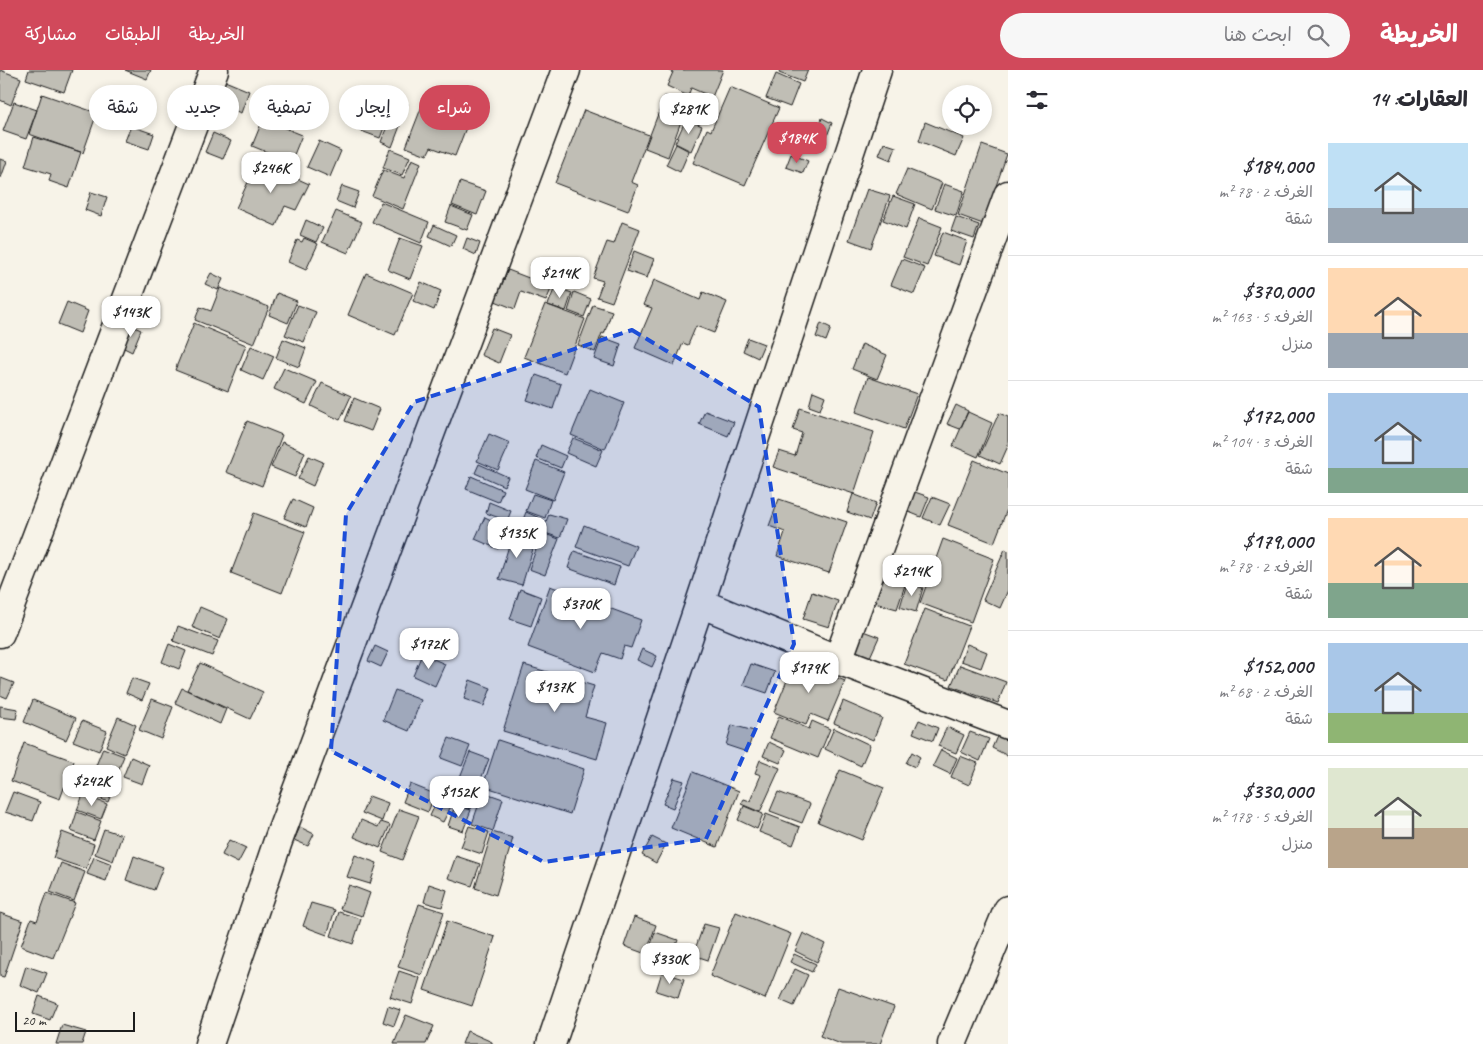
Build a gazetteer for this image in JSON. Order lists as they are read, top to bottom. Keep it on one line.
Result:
{"scale_bar":"20 m","page":{"header":"الخريطة","search":"ابحث هنا","nav":["الخريطة","الطبقات","مشاركة"],"heading":"العقارات: 14","chip":["شراء","إيجار","تصفية","جديد","شقة"],"price":["$281K","$184K","$246K","$214K","$143K","$135K","$214K","$370K","$172K","$179K","$137K","$242K","$152K","$330K"],"list":[{"name":"$184,000","note":"الغرف: 2 · 78 m² · شقة"},{"name":"$370,000","note":"الغرف: 5 · 163 m² · منزل"},{"name":"$172,000","note":"الغرف: 3 · 104 m² · شقة"},{"name":"$179,000","note":"الغرف: 2 · 78 m² · شقة"},{"name":"$152,000","note":"الغرف: 2 · 68 m² · شقة"},{"name":"$330,000","note":"الغرف: 5 · 178 m² · منزل"}],"scale":"20 m"}}
